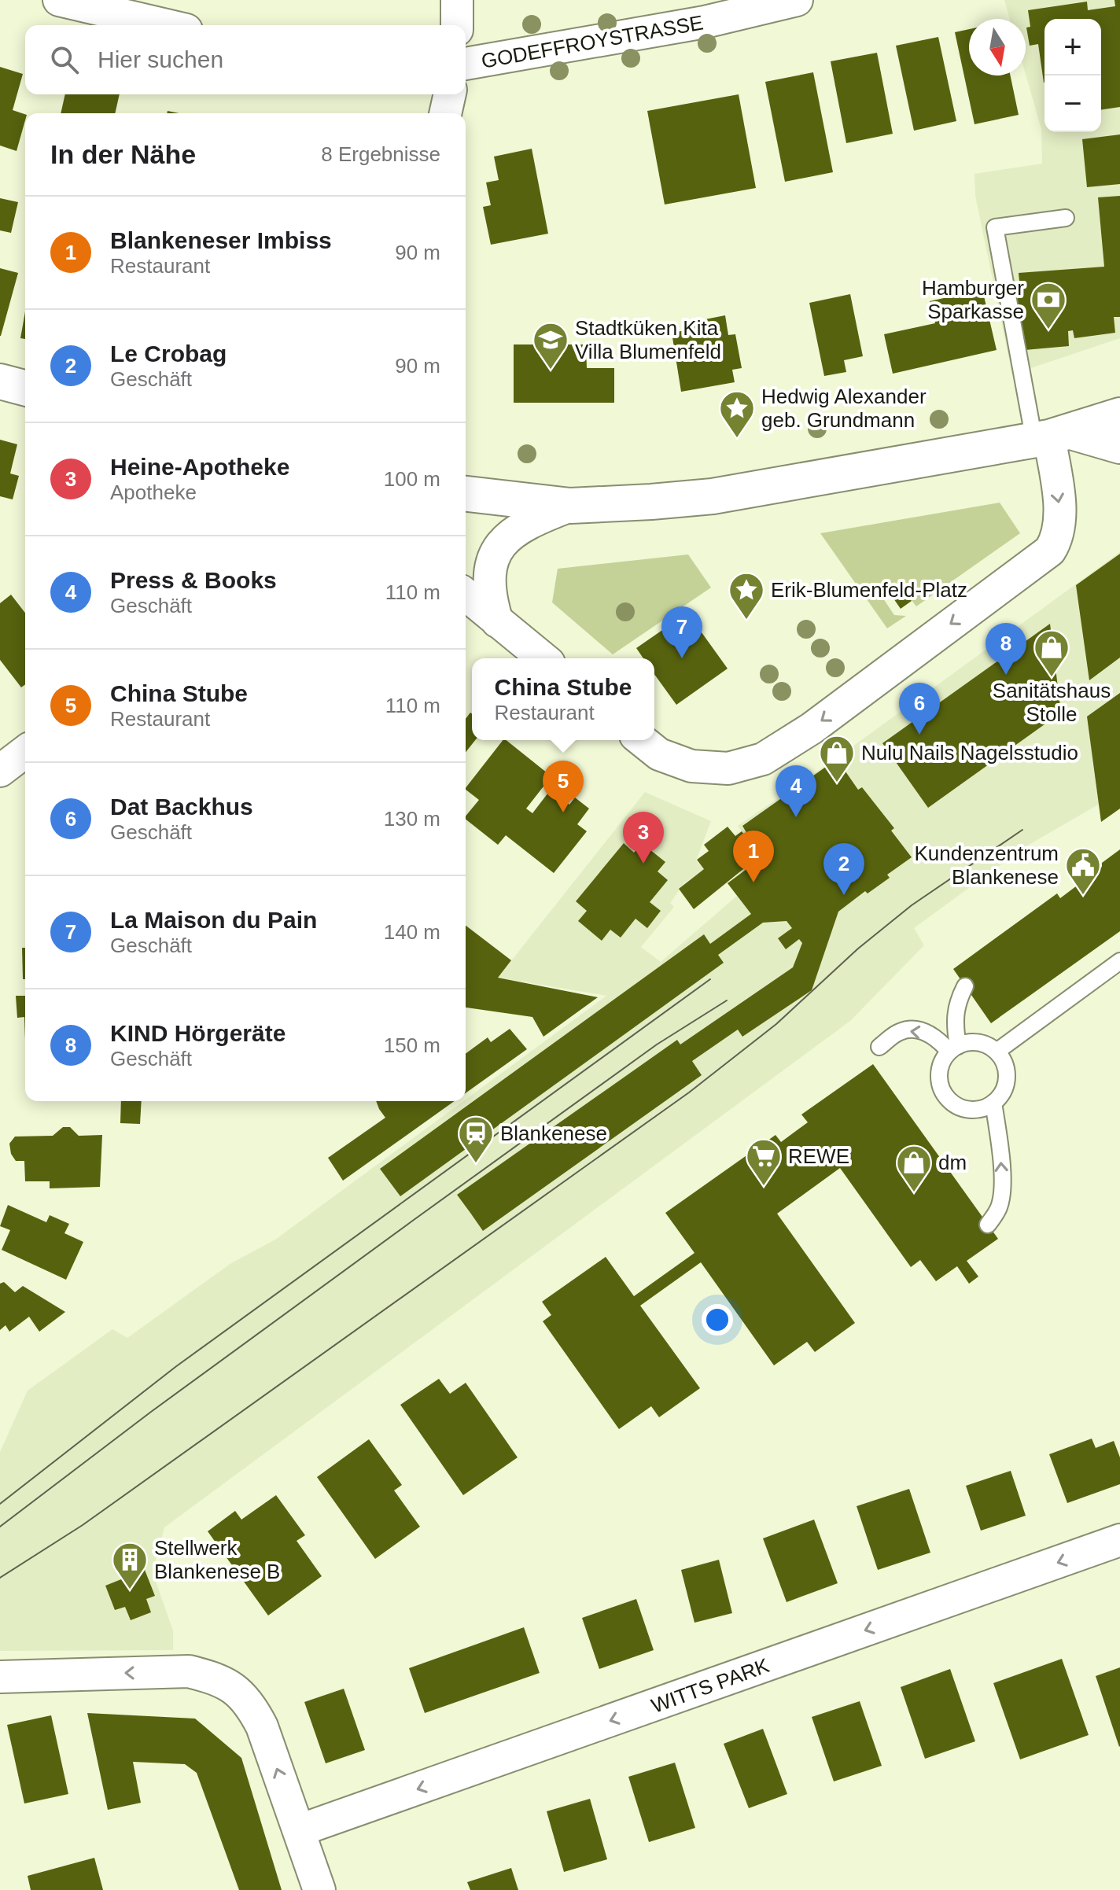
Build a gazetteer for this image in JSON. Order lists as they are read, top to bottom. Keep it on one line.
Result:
{"streets":{"street":["GODEFFROYSTRASSE","WITTS PARK"]},"one_way":["WITTS PARK"],"places":{"bank":["Hamburger Sparkasse"],"school or university":["Stadtküken Kita Villa Blumenfeld"],"place":["Hedwig Alexander geb. Grundmann","Erik-Blumenfeld-Platz"],"shop":["Sanitätshaus Stolle","Nulu Nails Nagelsstudio","dm"],"public building":["Kundenzentrum Blankenese"],"station":["Blankenese"],"supermarket":["REWE"],"building":["Stellwerk Blankenese B"]},"north":"bottom","page":{"map_buttons":["+","−"],"search":"Hier suchen","heading":["In der Nähe","8 Ergebnisse"],"list":[{"mark":"1","name":"Blankeneser Imbiss","note":"Restaurant","value":"90 m"},{"mark":"2","name":"Le Crobag","note":"Geschäft","value":"90 m"},{"mark":"3","name":"Heine-Apotheke","note":"Apotheke","value":"100 m"},{"mark":"4","name":"Press & Books","note":"Geschäft","value":"110 m"},{"mark":"5","name":"China Stube","note":"Restaurant","value":"110 m"},{"mark":"6","name":"Dat Backhus","note":"Geschäft","value":"130 m"},{"mark":"7","name":"La Maison du Pain","note":"Geschäft","value":"140 m"},{"mark":"8","name":"KIND Hörgeräte","note":"Geschäft","value":"150 m"}],"pins":["7","8","6","5","4","3","1","2"],"popup":["China Stube","Restaurant"]}}
